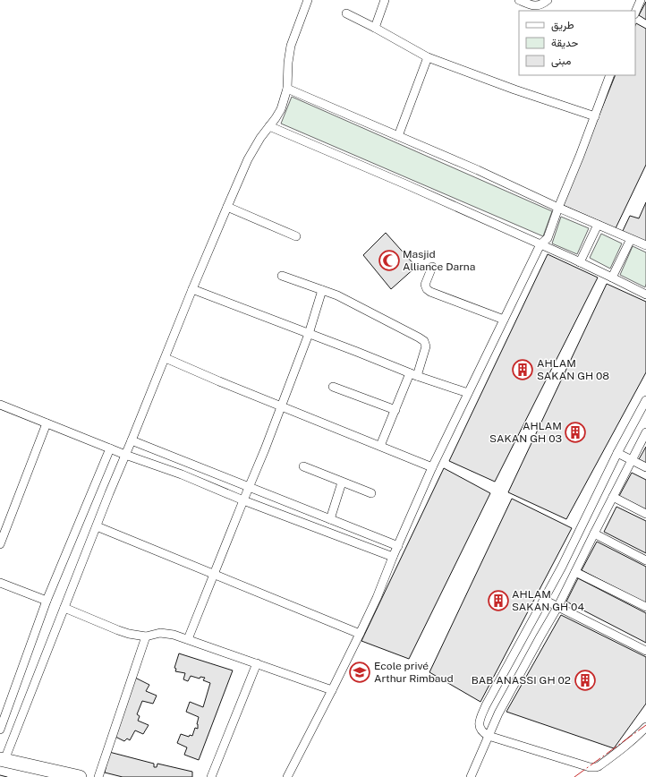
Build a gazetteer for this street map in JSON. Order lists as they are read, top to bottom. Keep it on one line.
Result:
{"places":{"mosque":["Masjid Alliance Darna"],"building":["AHLAM SAKAN GH 08","AHLAM SAKAN GH 03","AHLAM SAKAN GH 04","BAB ANASSI GH 02"],"school or university":["Ecole privé Arthur Rimbaud"]},"legend":["طريق","حديقة","مبنى"]}
